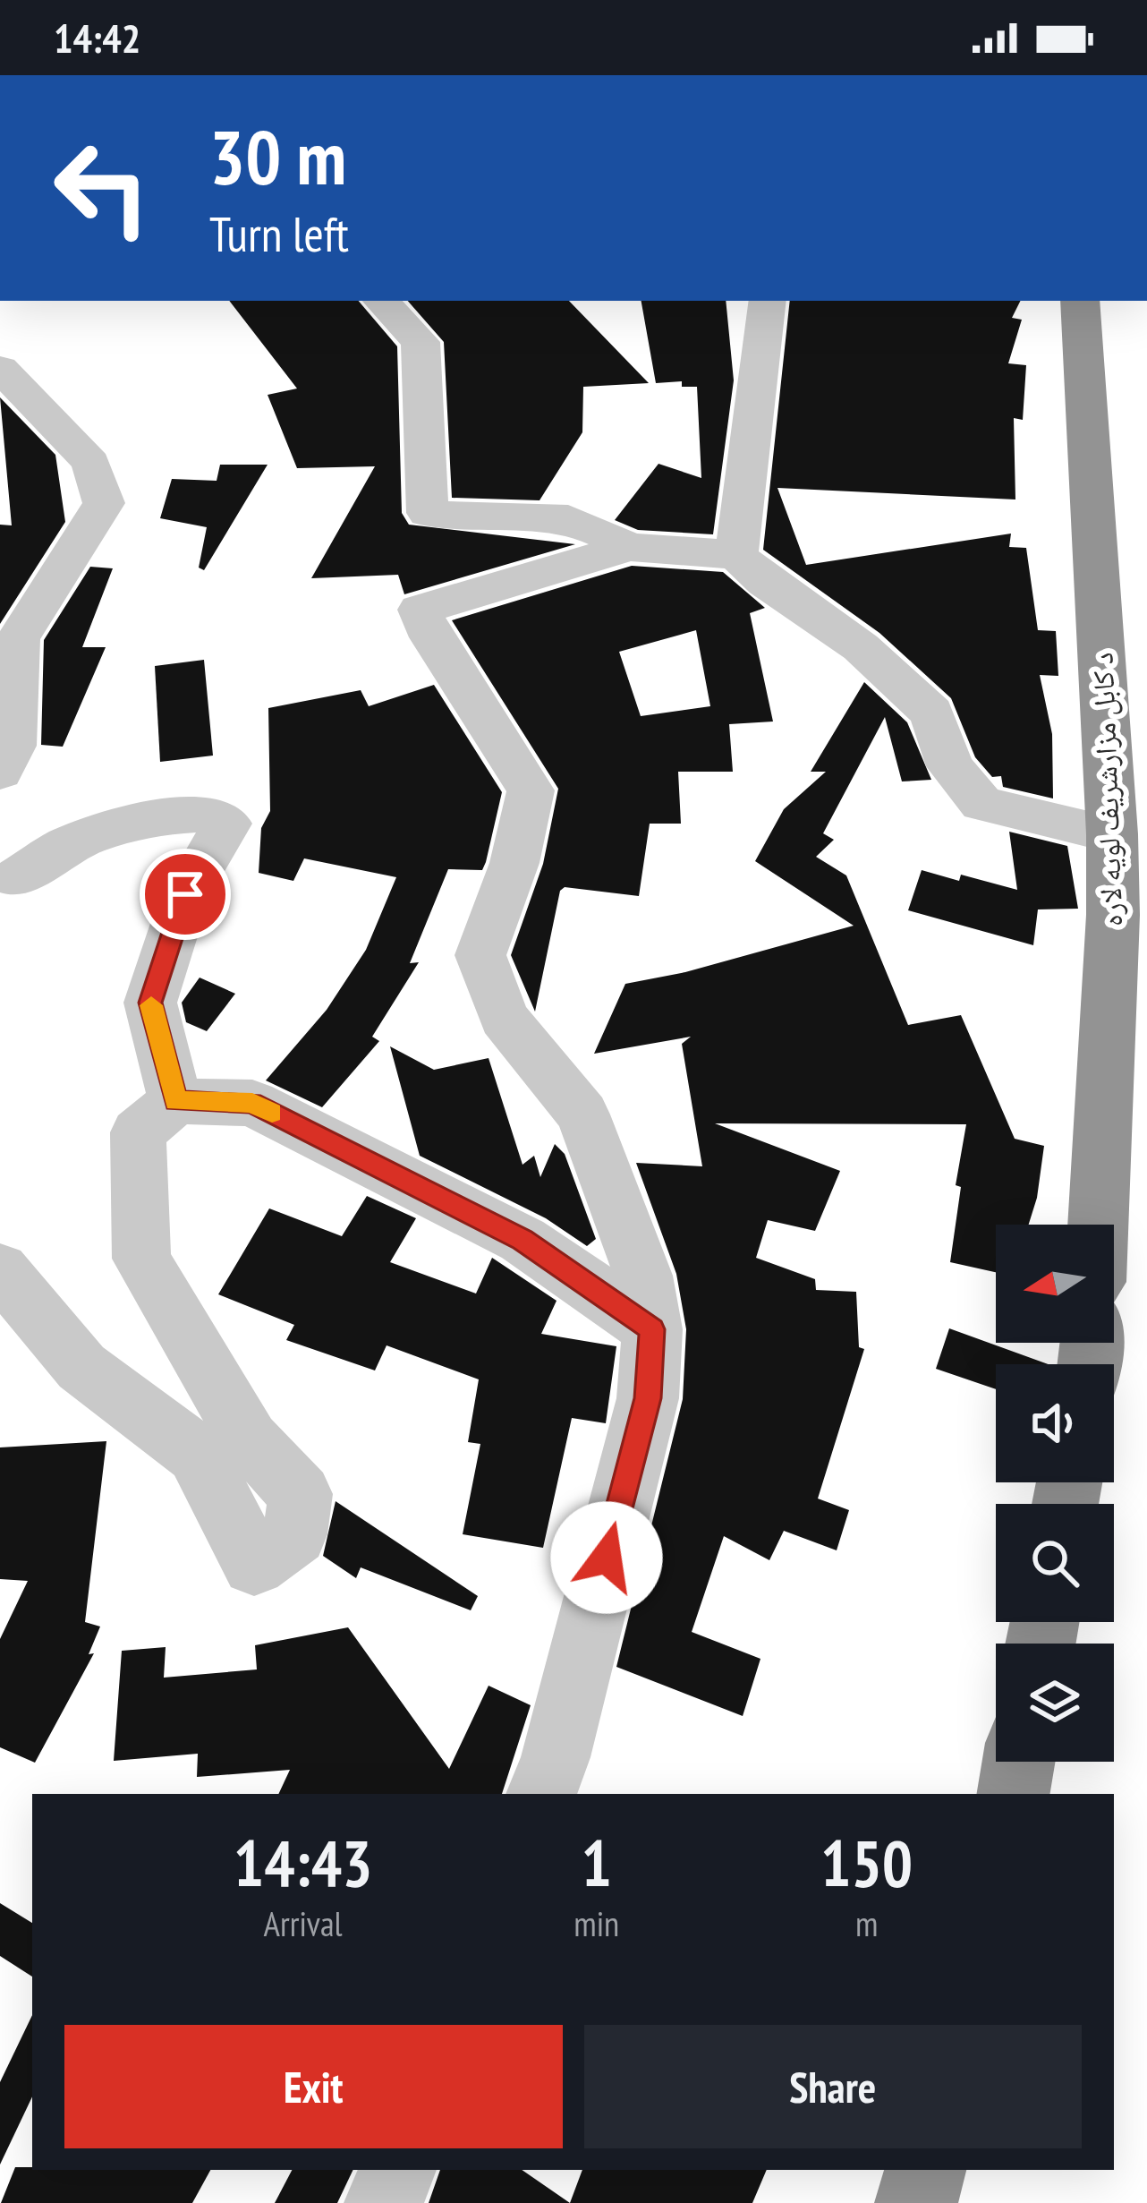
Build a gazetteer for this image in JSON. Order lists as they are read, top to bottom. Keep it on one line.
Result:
{"streets":{"highway":["د کابل مزارشریف لویه لاره"]},"north":"left","page":{"status":"14:42","turn":["30 m","Turn left"],"eta":["14:43","Arrival","1","min","150","m"],"buttons":["Exit","Share"]}}
